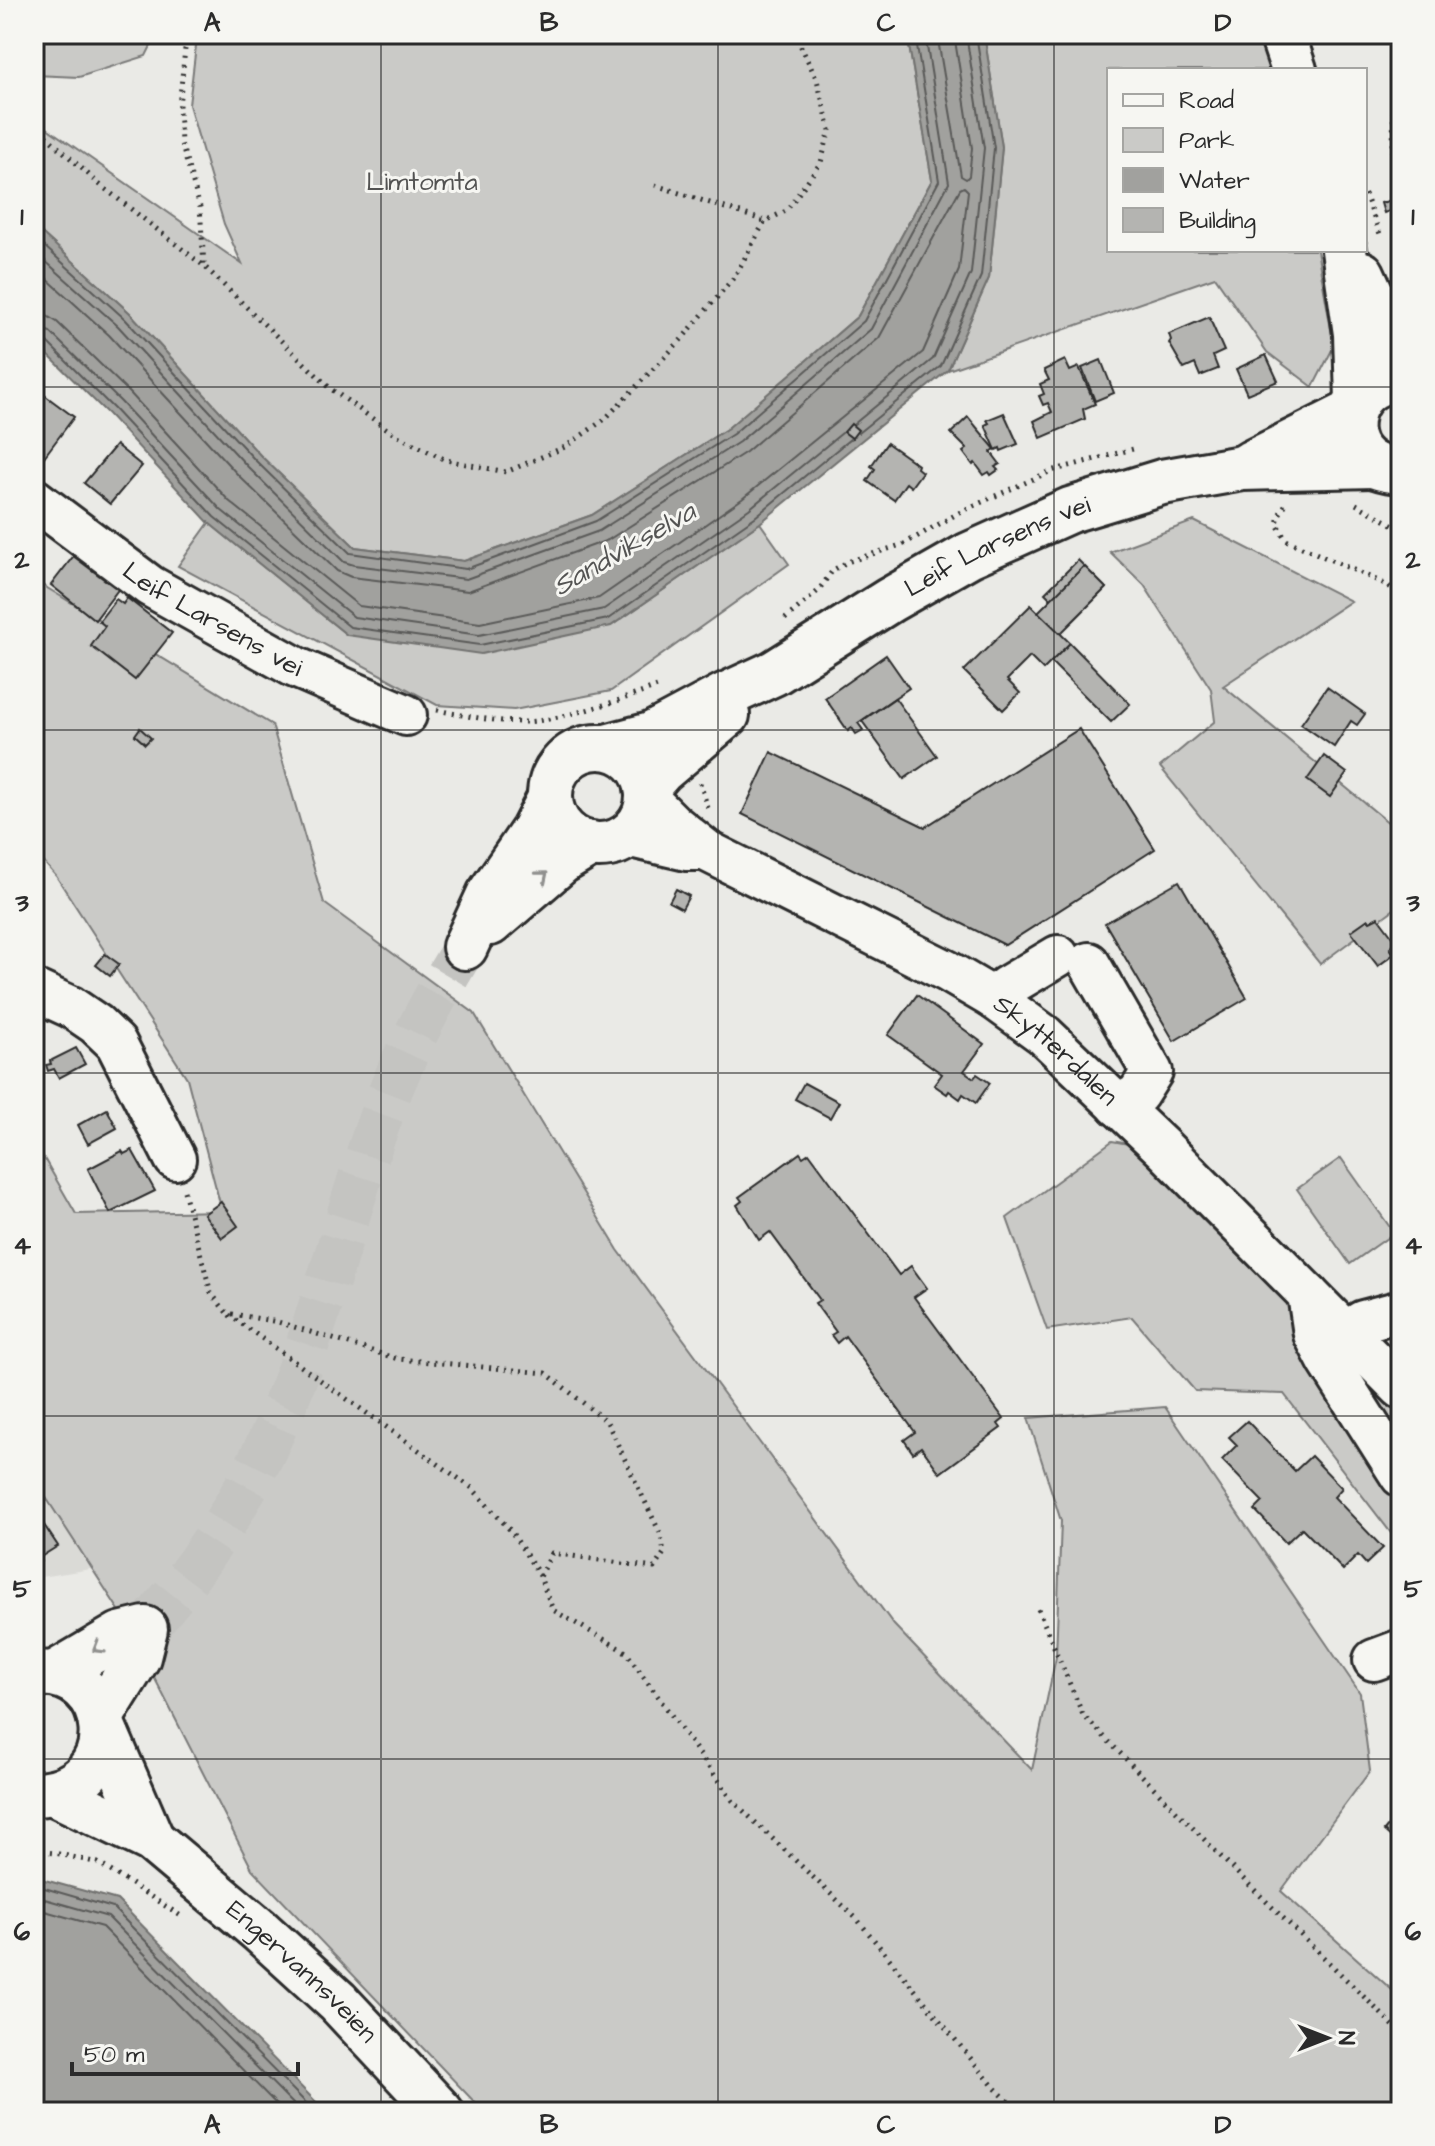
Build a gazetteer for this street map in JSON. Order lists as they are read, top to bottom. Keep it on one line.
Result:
{"streets":{"main road":["Leif Larsens vei","Engervannsveien"],"street":["Skytterdalen"]},"crossings":[["Leif Larsens vei","Skytterdalen"]],"water":["Sandvikselva"],"parks":["Limtomta"],"legend":["Road","Park","Water","Building"],"scale_bar":"50 m","north":"right","grid":{"columns":["A","B","C","D"],"rows":["1","2","3","4","5","6"]}}
